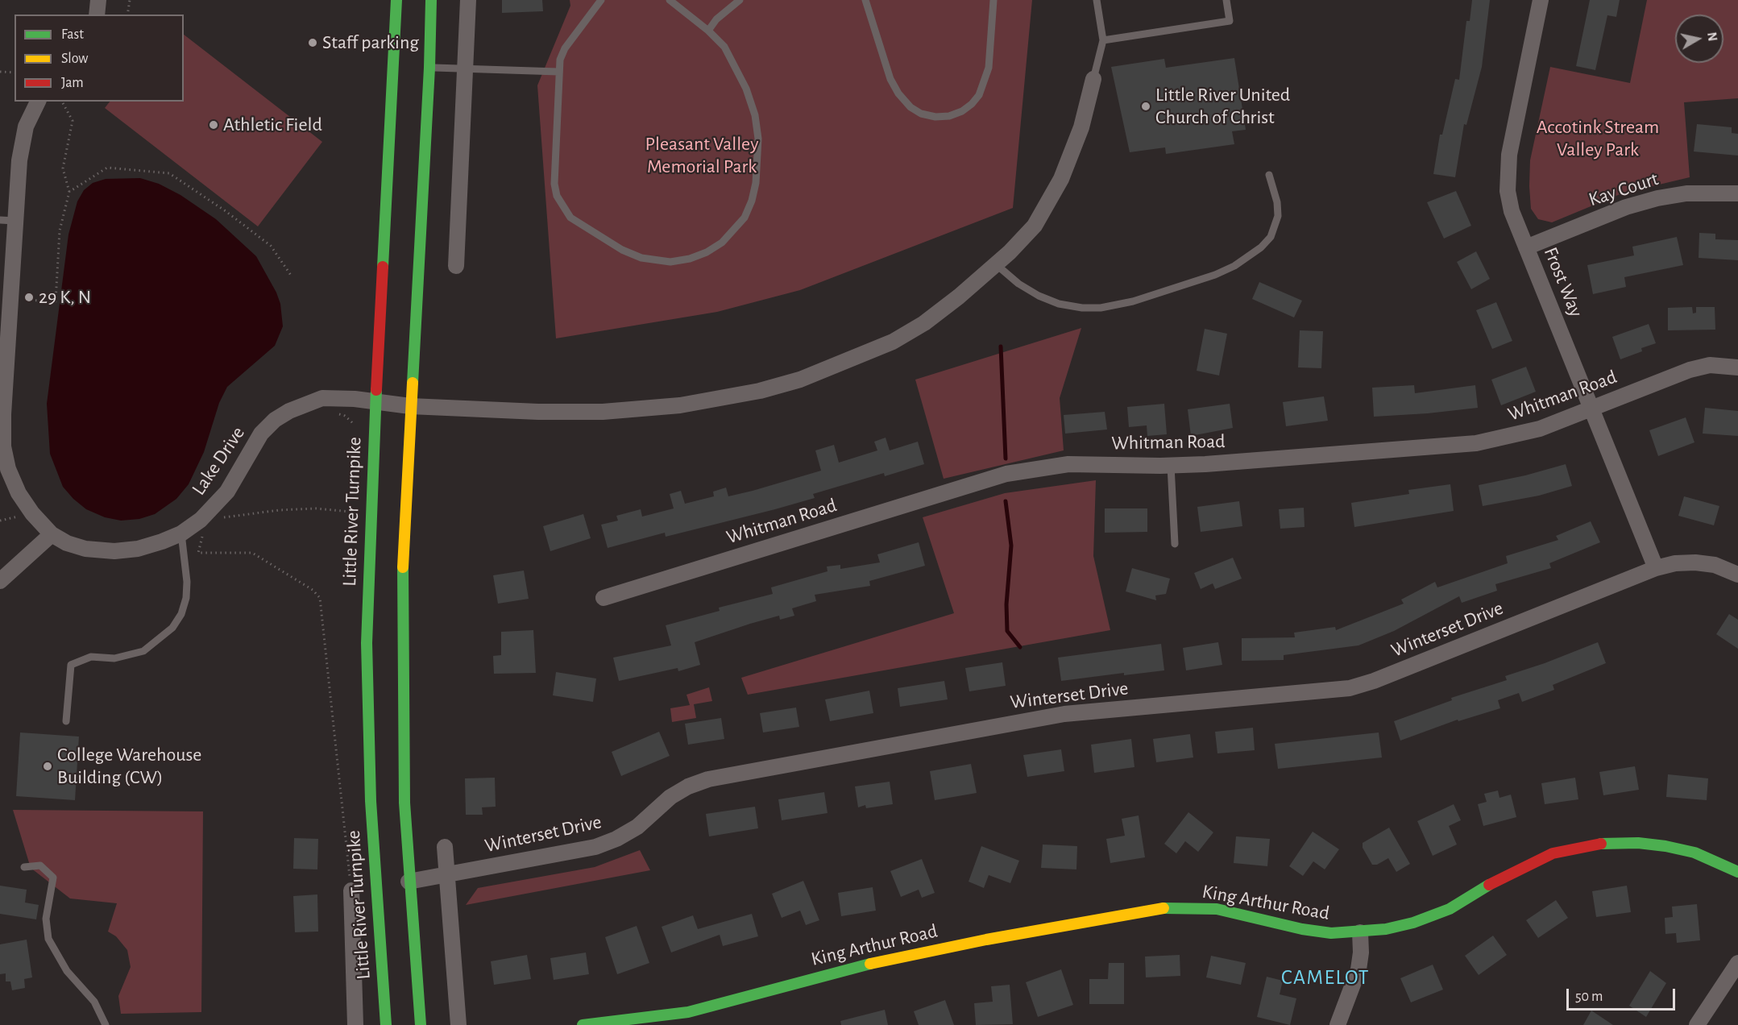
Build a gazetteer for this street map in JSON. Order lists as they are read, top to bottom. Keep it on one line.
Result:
{"streets":{"main road":["Little River Turnpike","King Arthur Road"],"street":["Kay Court","Frost Way","Whitman Road","Lake Drive","Winterset Drive"]},"crossings":[["Kay Court","Frost Way"],["Frost Way","Whitman Road"],["Frost Way","Winterset Drive"],["Lake Drive","Little River Turnpike"]],"districts":["CAMELOT"],"parks":["Accotink Stream Valley Park","Pleasant Valley Memorial Park"],"places":["Staff parking","Little River United Church of Christ","Athletic Field","29 K, N","College Warehouse Building (CW)"],"legend":["Fast","Slow","Jam"],"scale_bar":"50 m","north":"right"}
